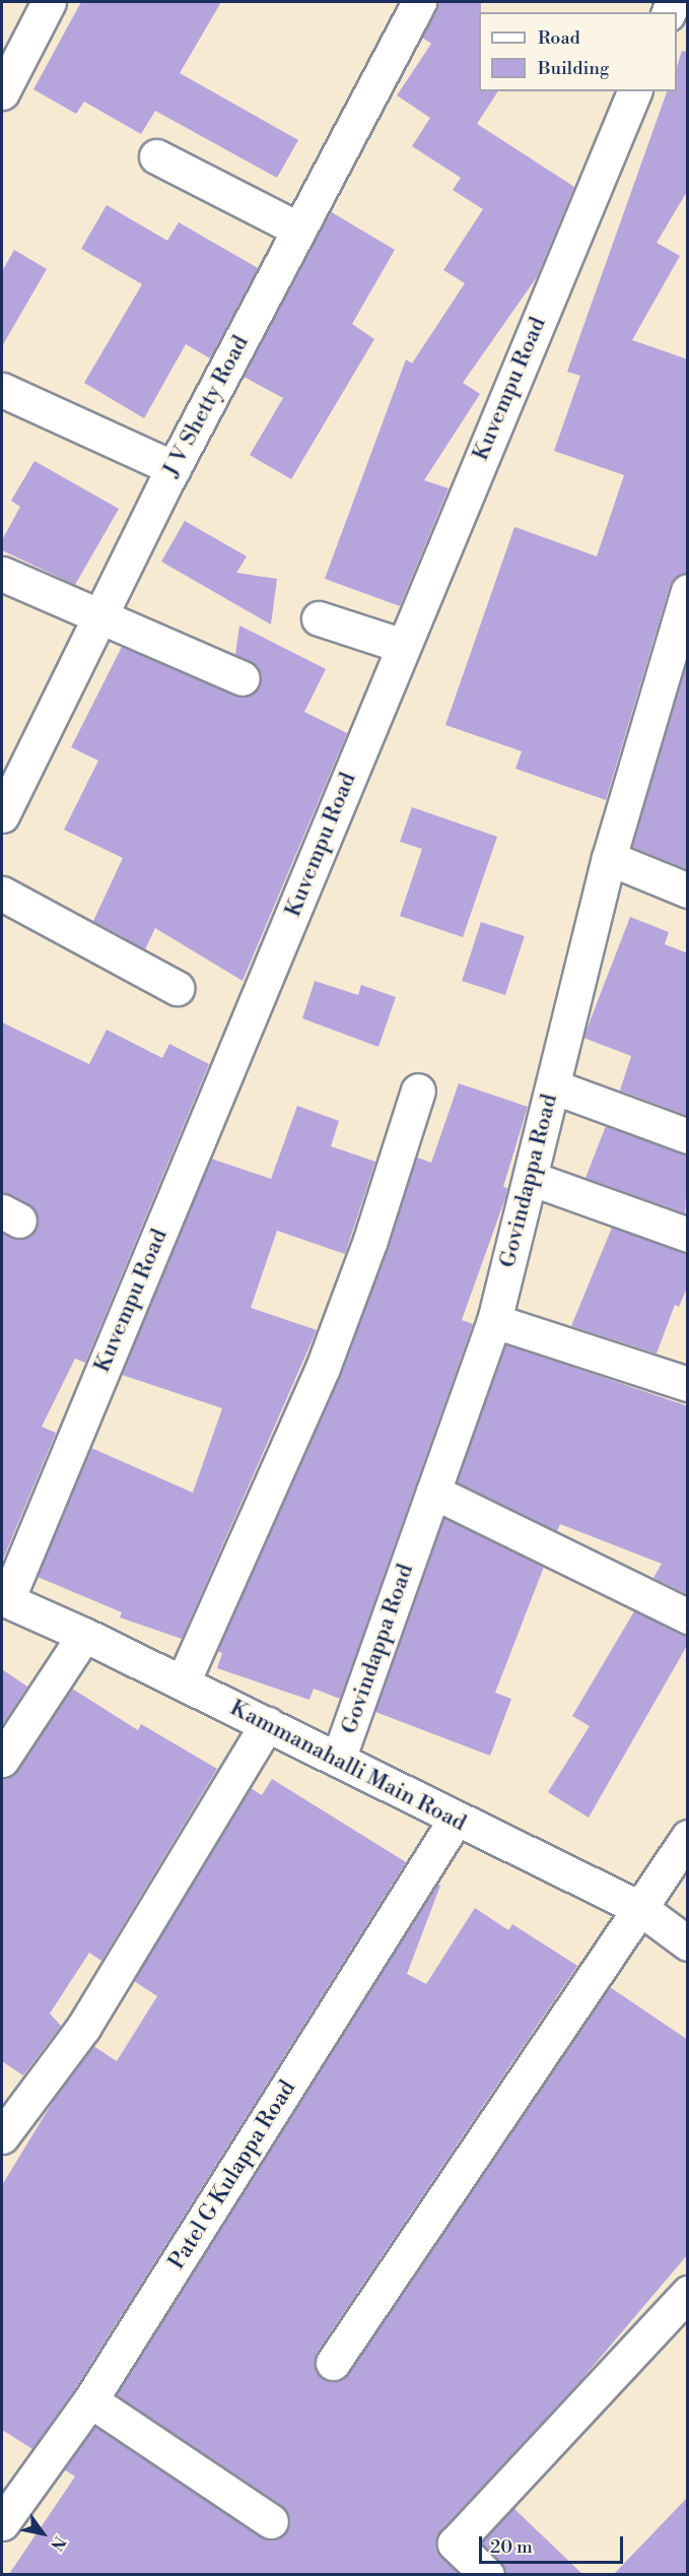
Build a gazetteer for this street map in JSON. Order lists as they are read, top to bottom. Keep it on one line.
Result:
{"streets":{"street":["Kuvempu Road","J V Shetty Road","Govindappa Road","Kammanahalli Main Road","Patel G Kulappa Road"]},"crossings":[["Kuvempu Road","Kammanahalli Main Road"],["Govindappa Road","Kammanahalli Main Road"],["Kammanahalli Main Road","Patel G Kulappa Road"]],"legend":["Road","Building"],"scale_bar":"20 m","north":"bottom right"}
